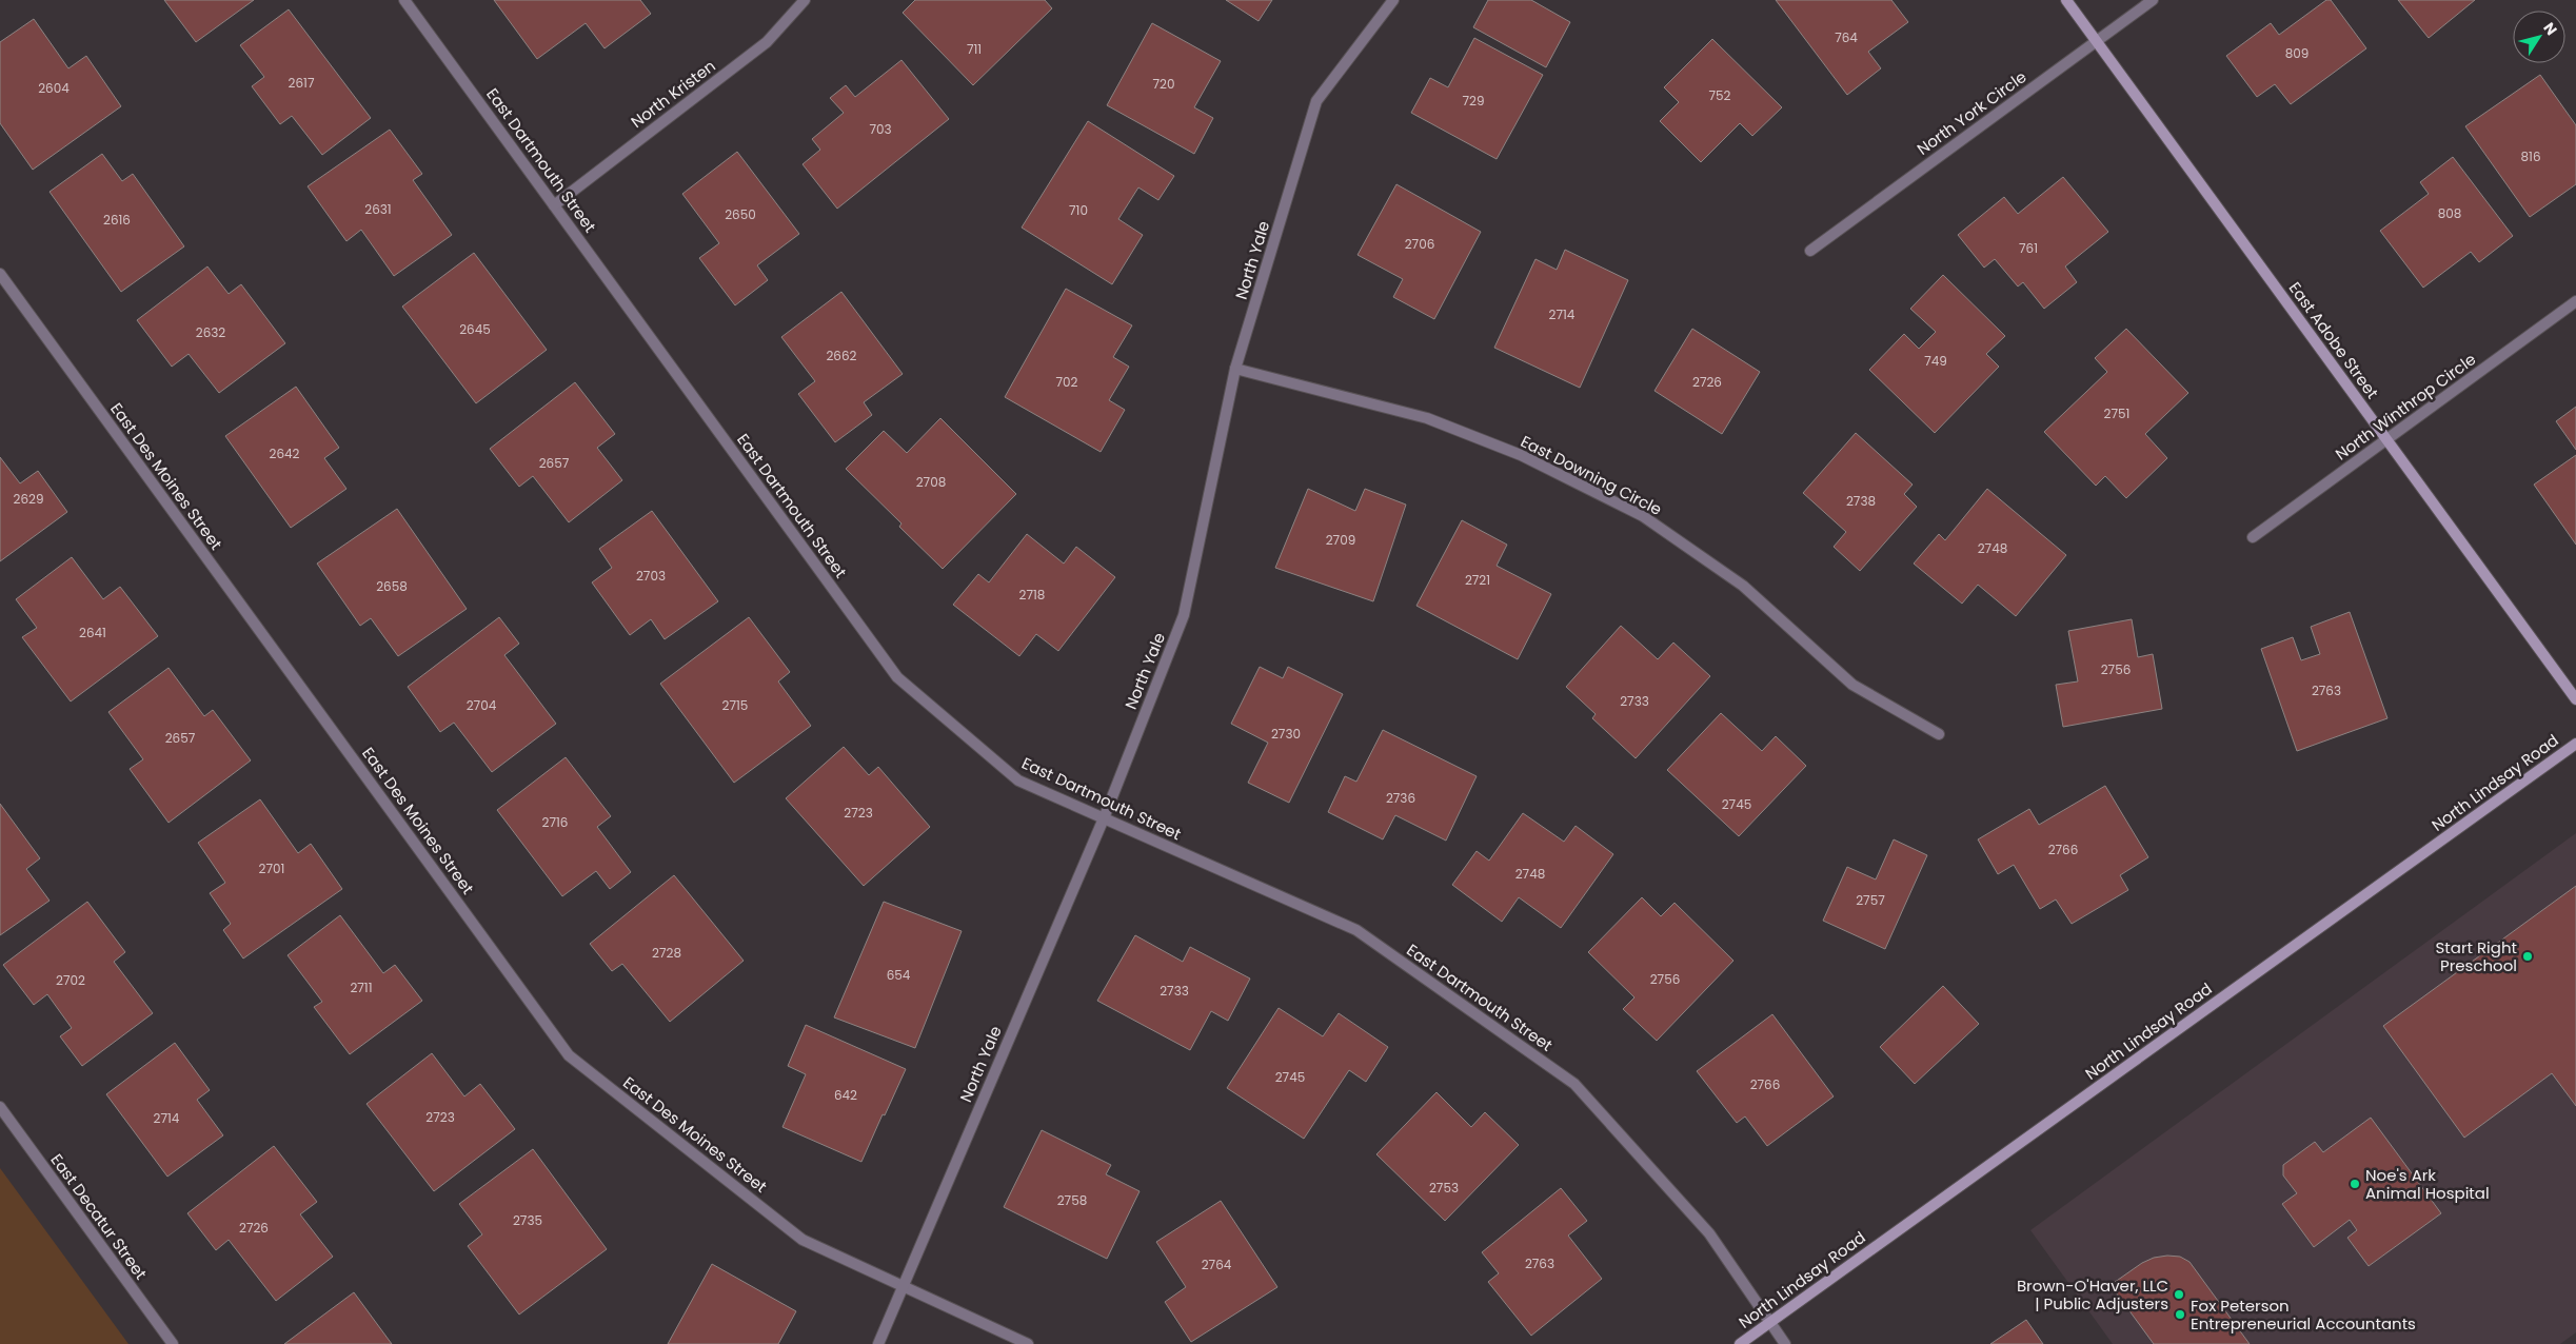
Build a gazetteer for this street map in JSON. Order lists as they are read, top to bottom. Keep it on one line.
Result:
{"streets":{"main road":["East Adobe Street","North Lindsay Road"],"street":["North Kristen","North York Circle","East Dartmouth Street","North Yale","North Winthrop Circle","East Downing Circle","East Des Moines Street","East Decatur Street"]},"crossings":[["North Kristen","East Dartmouth Street"],["North York Circle","East Adobe Street"],["East Dartmouth Street","North Yale"],["East Dartmouth Street","North Lindsay Road"],["North Yale","East Downing Circle"],["North Yale","East Des Moines Street"],["East Adobe Street","North Winthrop Circle"]],"places":["Start Right Preschool","Noe's Ark Animal Hospital","Brown-O'Haver, LLC | Public Adjusters","Fox Peterson Entrepreneurial Accountants"],"house_numbers":["764","711","809","2617","720","2604","752","729","703","816","2631","710","808","2650","2616","2706","761","2714","2645","2632","2662","749","702","2726","2751","2642","2657","2708","2629","2738","2709","2748","2703","2721","2658","2718","2641","2756","2763","2733","2704","2715","2730","2657","2736","2745","2723","2716","2766","2701","2748","2757","2728","654","2756","2702","2711","2733","2745","2766","642","2723","2714","2753","2758","2735","2726","2763","2764"],"north":"top right"}
